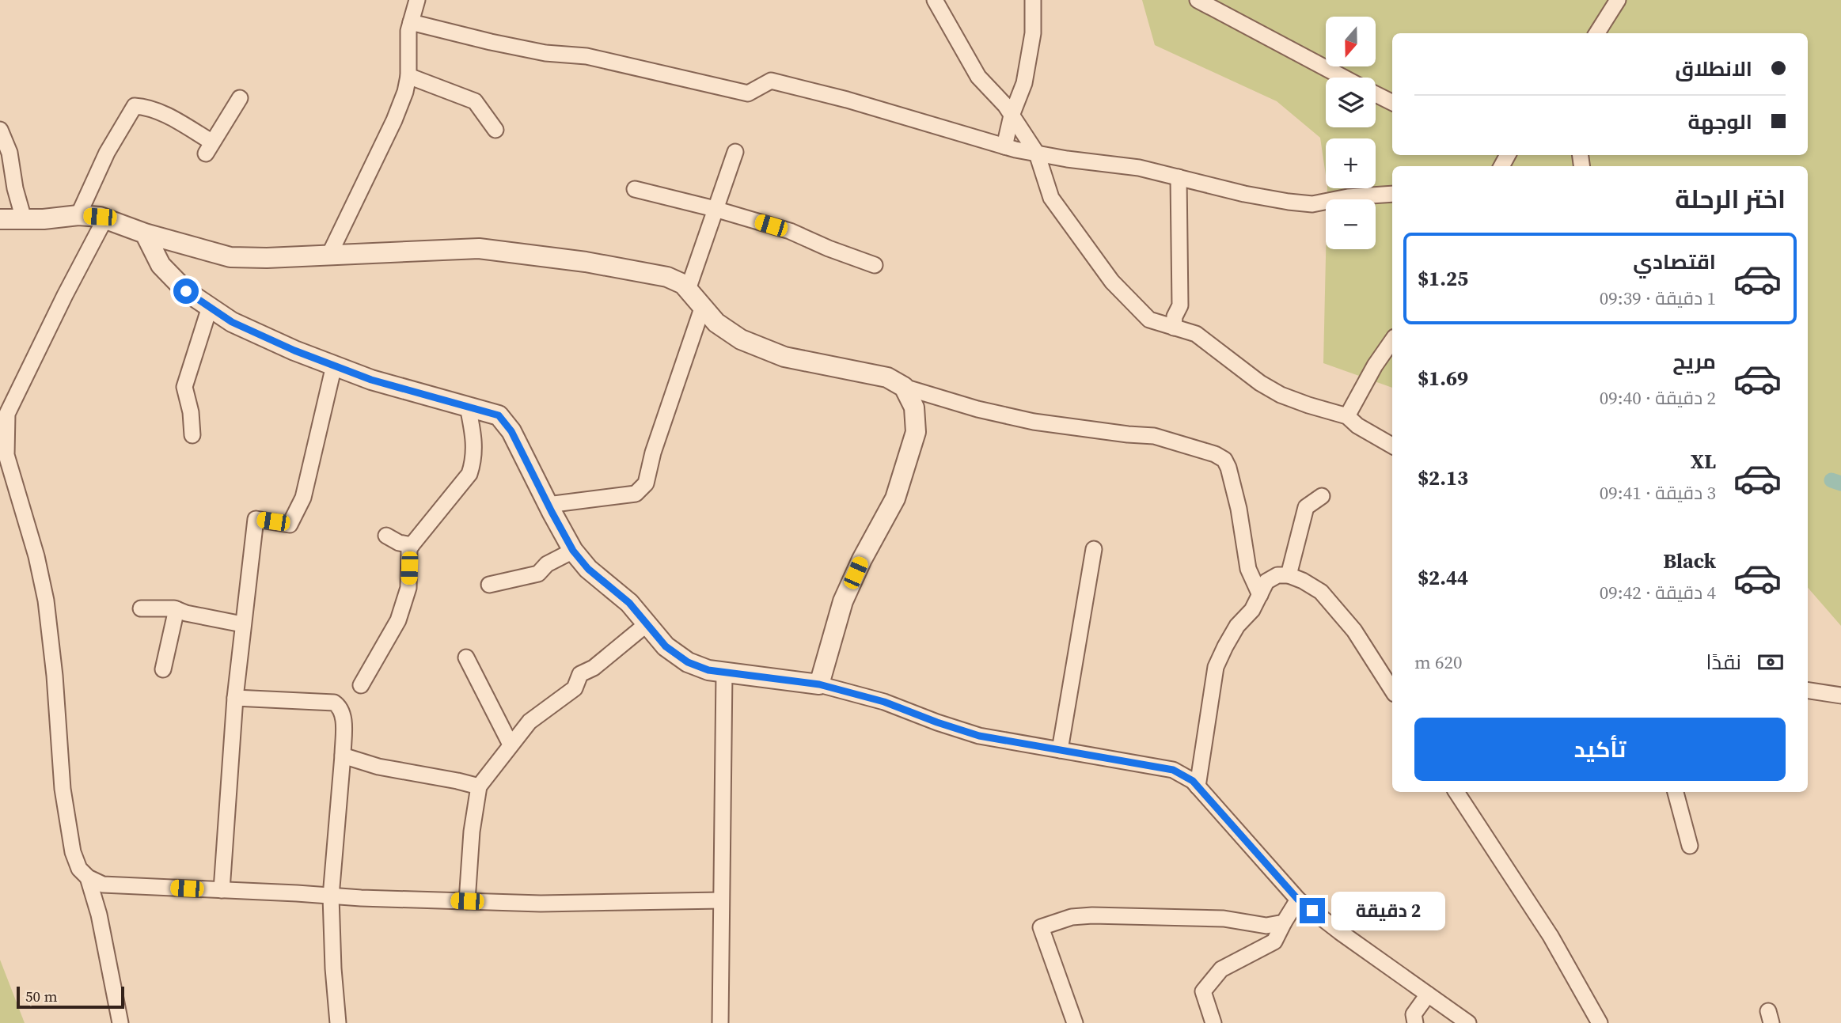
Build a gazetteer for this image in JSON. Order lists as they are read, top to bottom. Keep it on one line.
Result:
{"scale_bar":"50 m","north":"bottom","page":{"map_buttons":["+","−"],"banner":["الانطلاق","الوجهة"],"heading":"اختر الرحلة","list":[{"name":"اقتصادي","note":"1 دقيقة · 09:39","value":"$1.25"},{"name":"مريح","note":"2 دقيقة · 09:40","value":"$1.69"},{"name":"XL","note":"3 دقيقة · 09:41","value":"$2.13"},{"name":"Black","note":"4 دقيقة · 09:42","value":"$2.44"}],"pay":["نقدًا","620 m"],"buttons":"تأكيد","bubble":"2 دقيقة","scale":"50 m"}}
